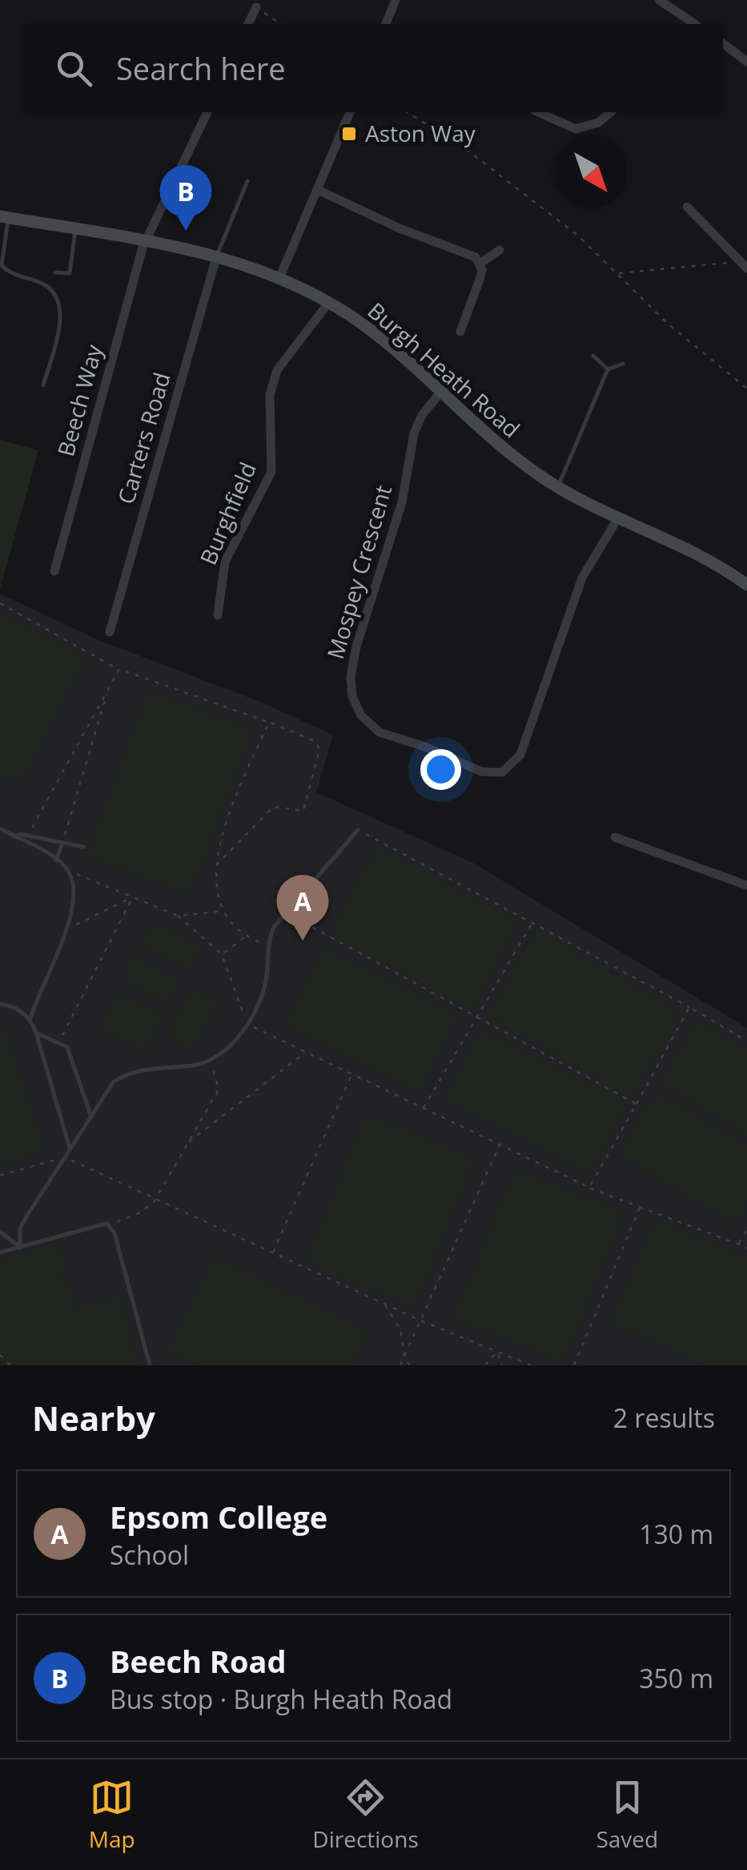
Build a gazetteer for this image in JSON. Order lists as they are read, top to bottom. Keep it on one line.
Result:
{"streets":{"main road":["Burgh Heath Road"],"street":["Beech Way","Carters Road","Burghfield","Mospey Crescent"]},"crossings":[["Burgh Heath Road","Beech Way"],["Burgh Heath Road","Carters Road"],["Burgh Heath Road","Burghfield"],["Burgh Heath Road","Mospey Crescent"]],"places":{"transit":["Aston Way"]},"north":"bottom right","page":{"search":"Search here","pins":["B","A"],"heading":["Nearby","2 results"],"list":[{"mark":"A","name":"Epsom College","note":"School","value":"130 m"},{"mark":"B","name":"Beech Road","note":"Bus stop · Burgh Heath Road","value":"350 m"}],"nav":["Map","Directions","Saved"]}}
